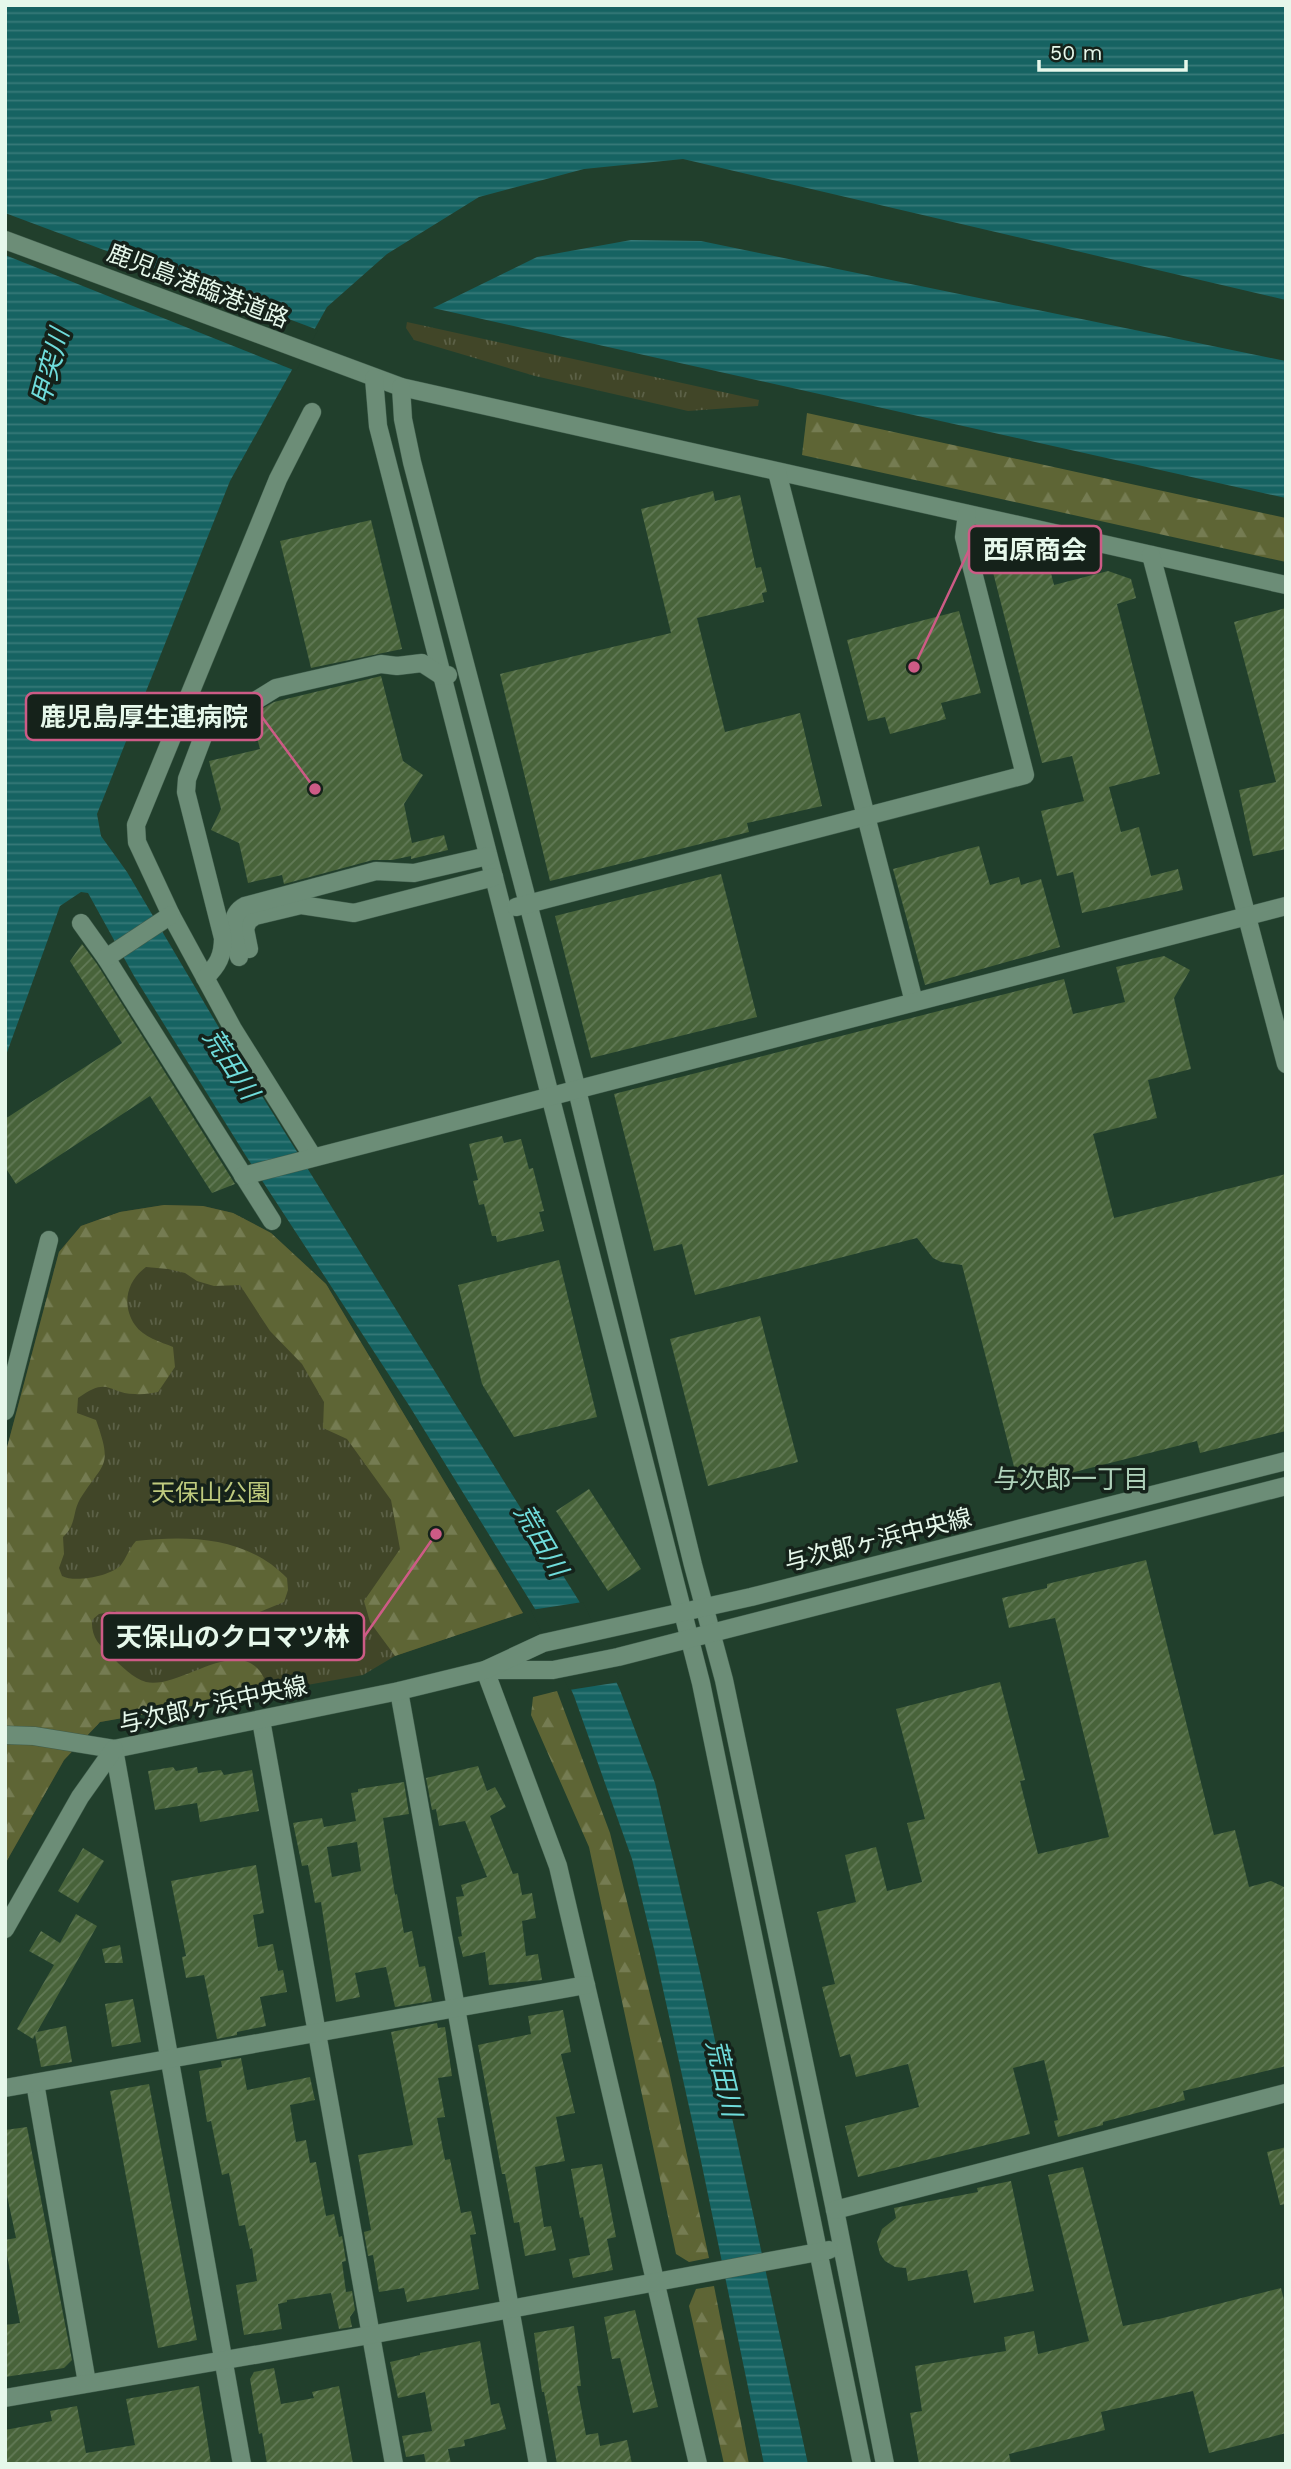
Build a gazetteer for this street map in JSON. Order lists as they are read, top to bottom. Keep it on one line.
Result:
{"streets":{"street":["鹿児島港臨港道路","与次郎ヶ浜中央線"]},"districts":["与次郎一丁目"],"water":["甲突川","荒田川"],"parks":["天保山公園"],"places":["西原商会","鹿児島厚生連病院","天保山のクロマツ林"],"scale_bar":"50 m"}
